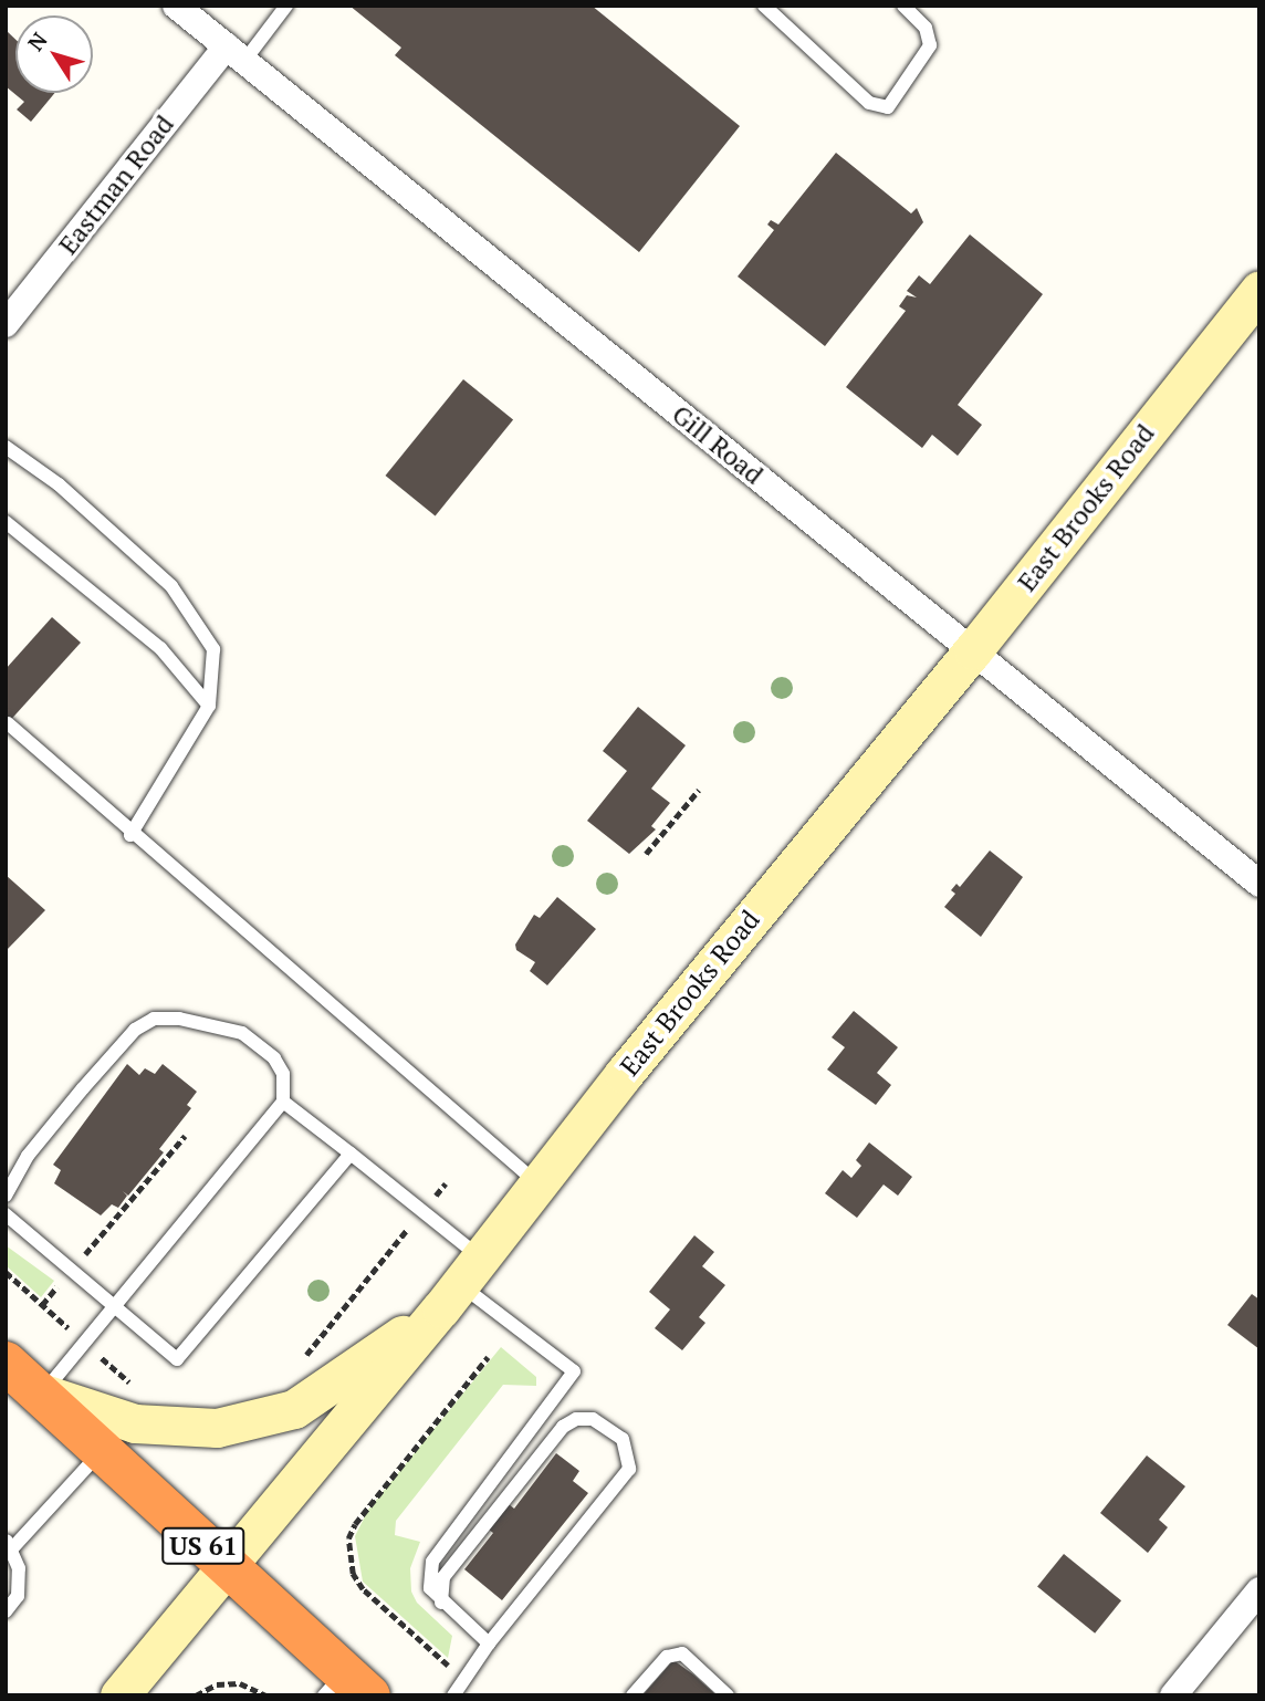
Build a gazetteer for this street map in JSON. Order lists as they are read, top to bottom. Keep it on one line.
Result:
{"streets":{"highway":["US 61"],"main road":["East Brooks Road"],"street":["Eastman Road","Gill Road"]},"crossings":[["Eastman Road","Gill Road"],["Gill Road","East Brooks Road"],["East Brooks Road","US 61"]],"north":"top left"}
